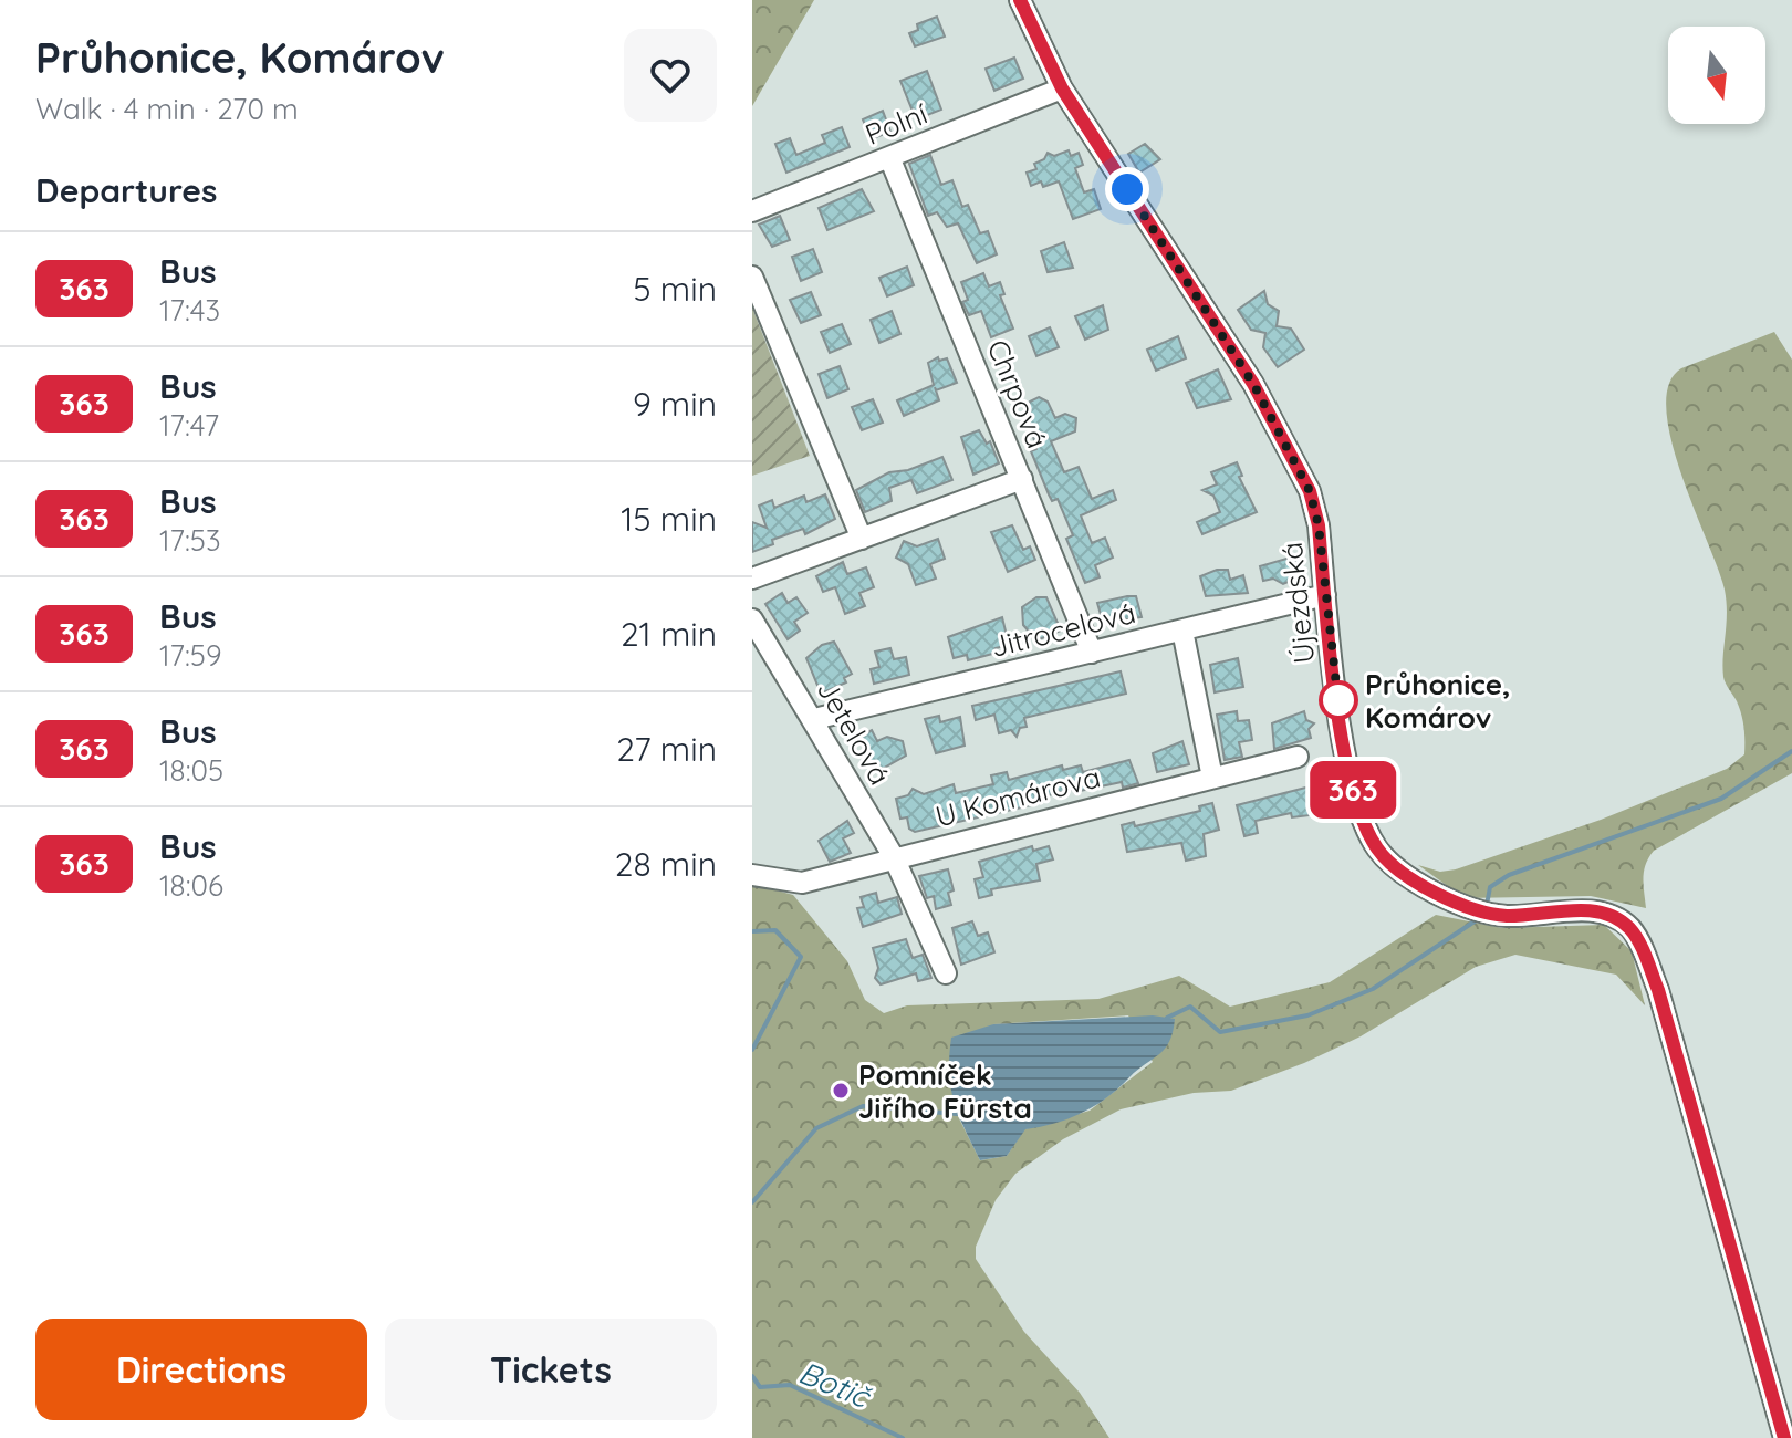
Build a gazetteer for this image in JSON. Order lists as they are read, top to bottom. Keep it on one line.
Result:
{"streets":{"street":["Polní","Chrpová","Újezdská","Jitrocelová","Jetelová","U Komárova"]},"crossings":[["Polní","Chrpová"],["Polní","Újezdská"],["Chrpová","Jitrocelová"],["Újezdská","Jitrocelová"],["Jitrocelová","Jetelová"],["Jetelová","U Komárova"]],"water":["Botič"],"places":["Průhonice, Komárov","Pomníček Jiřího Fürsta"],"lines":["bus line 363"],"north":"bottom","page":{"heading":[["Průhonice, Komárov","Walk · 4 min · 270 m"],"Departures"],"on_map":"363","list":[{"mark":"363","name":"Bus","note":"17:43","value":"5 min"},{"mark":"363","name":"Bus","note":"17:47","value":"9 min"},{"mark":"363","name":"Bus","note":"17:53","value":"15 min"},{"mark":"363","name":"Bus","note":"17:59","value":"21 min"},{"mark":"363","name":"Bus","note":"18:05","value":"27 min"},{"mark":"363","name":"Bus","note":"18:06","value":"28 min"}],"buttons":["Directions","Tickets"]}}
